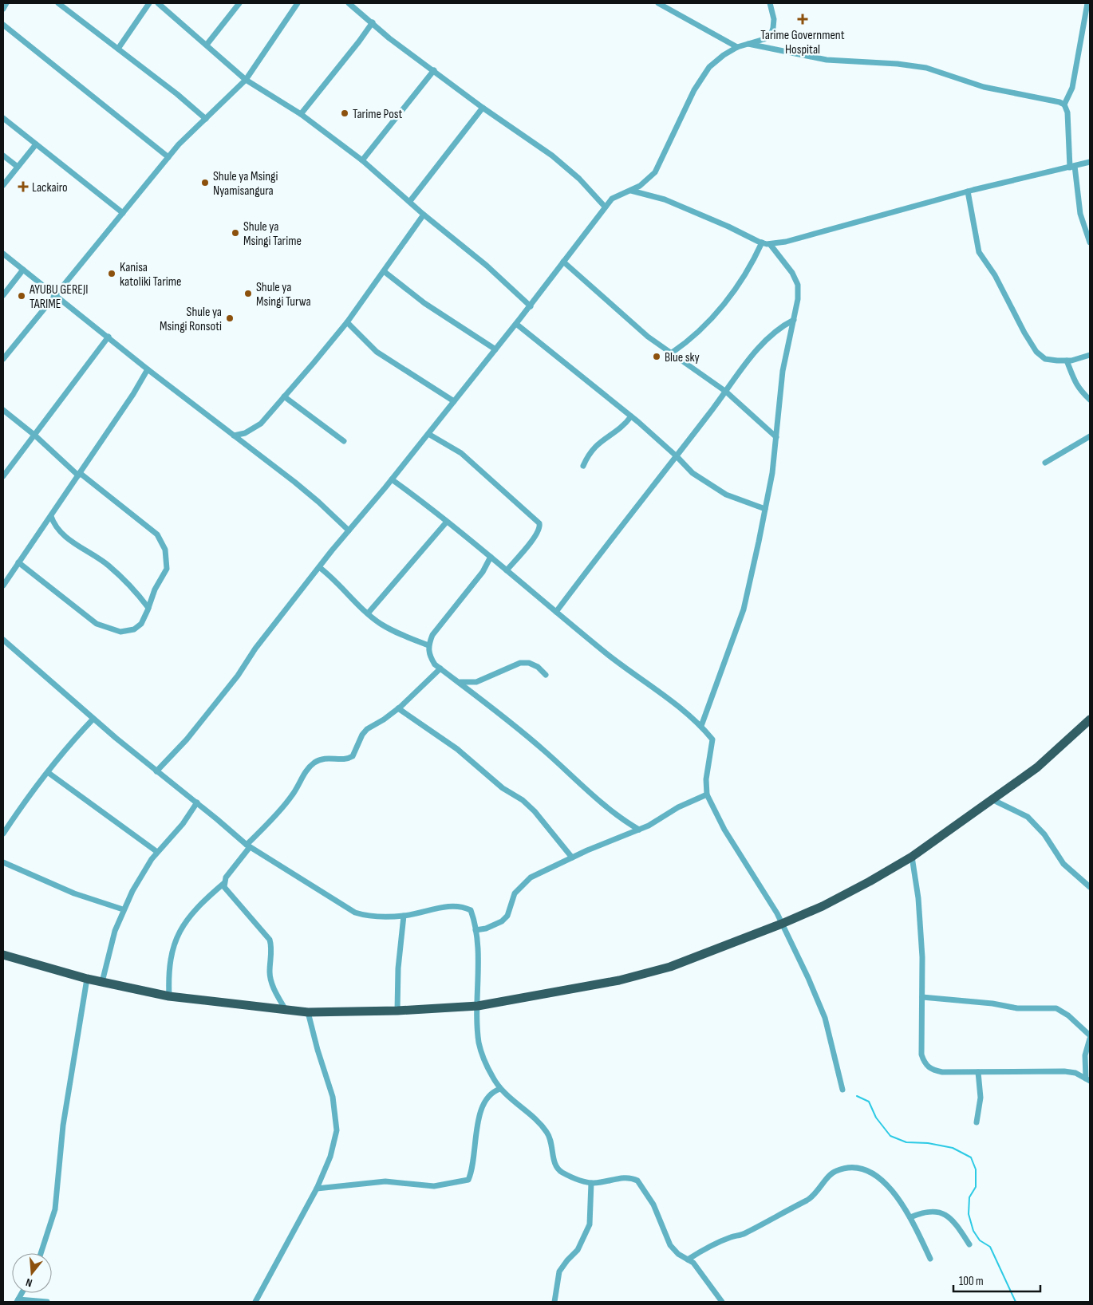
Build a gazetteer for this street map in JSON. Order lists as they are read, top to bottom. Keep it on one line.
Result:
{"places":{"health":["Tarime Government Hospital","Lackairo"],"other":["Tarime Post","Shule ya Msingi Nyamisangura","Shule ya Msingi Tarime","Kanisa katoliki Tarime","Shule ya Msingi Turwa","AYUBU GEREJI TARIME","Shule ya Msingi Ronsoti","Blue sky"]},"scale_bar":"100 m","north":"bottom"}
